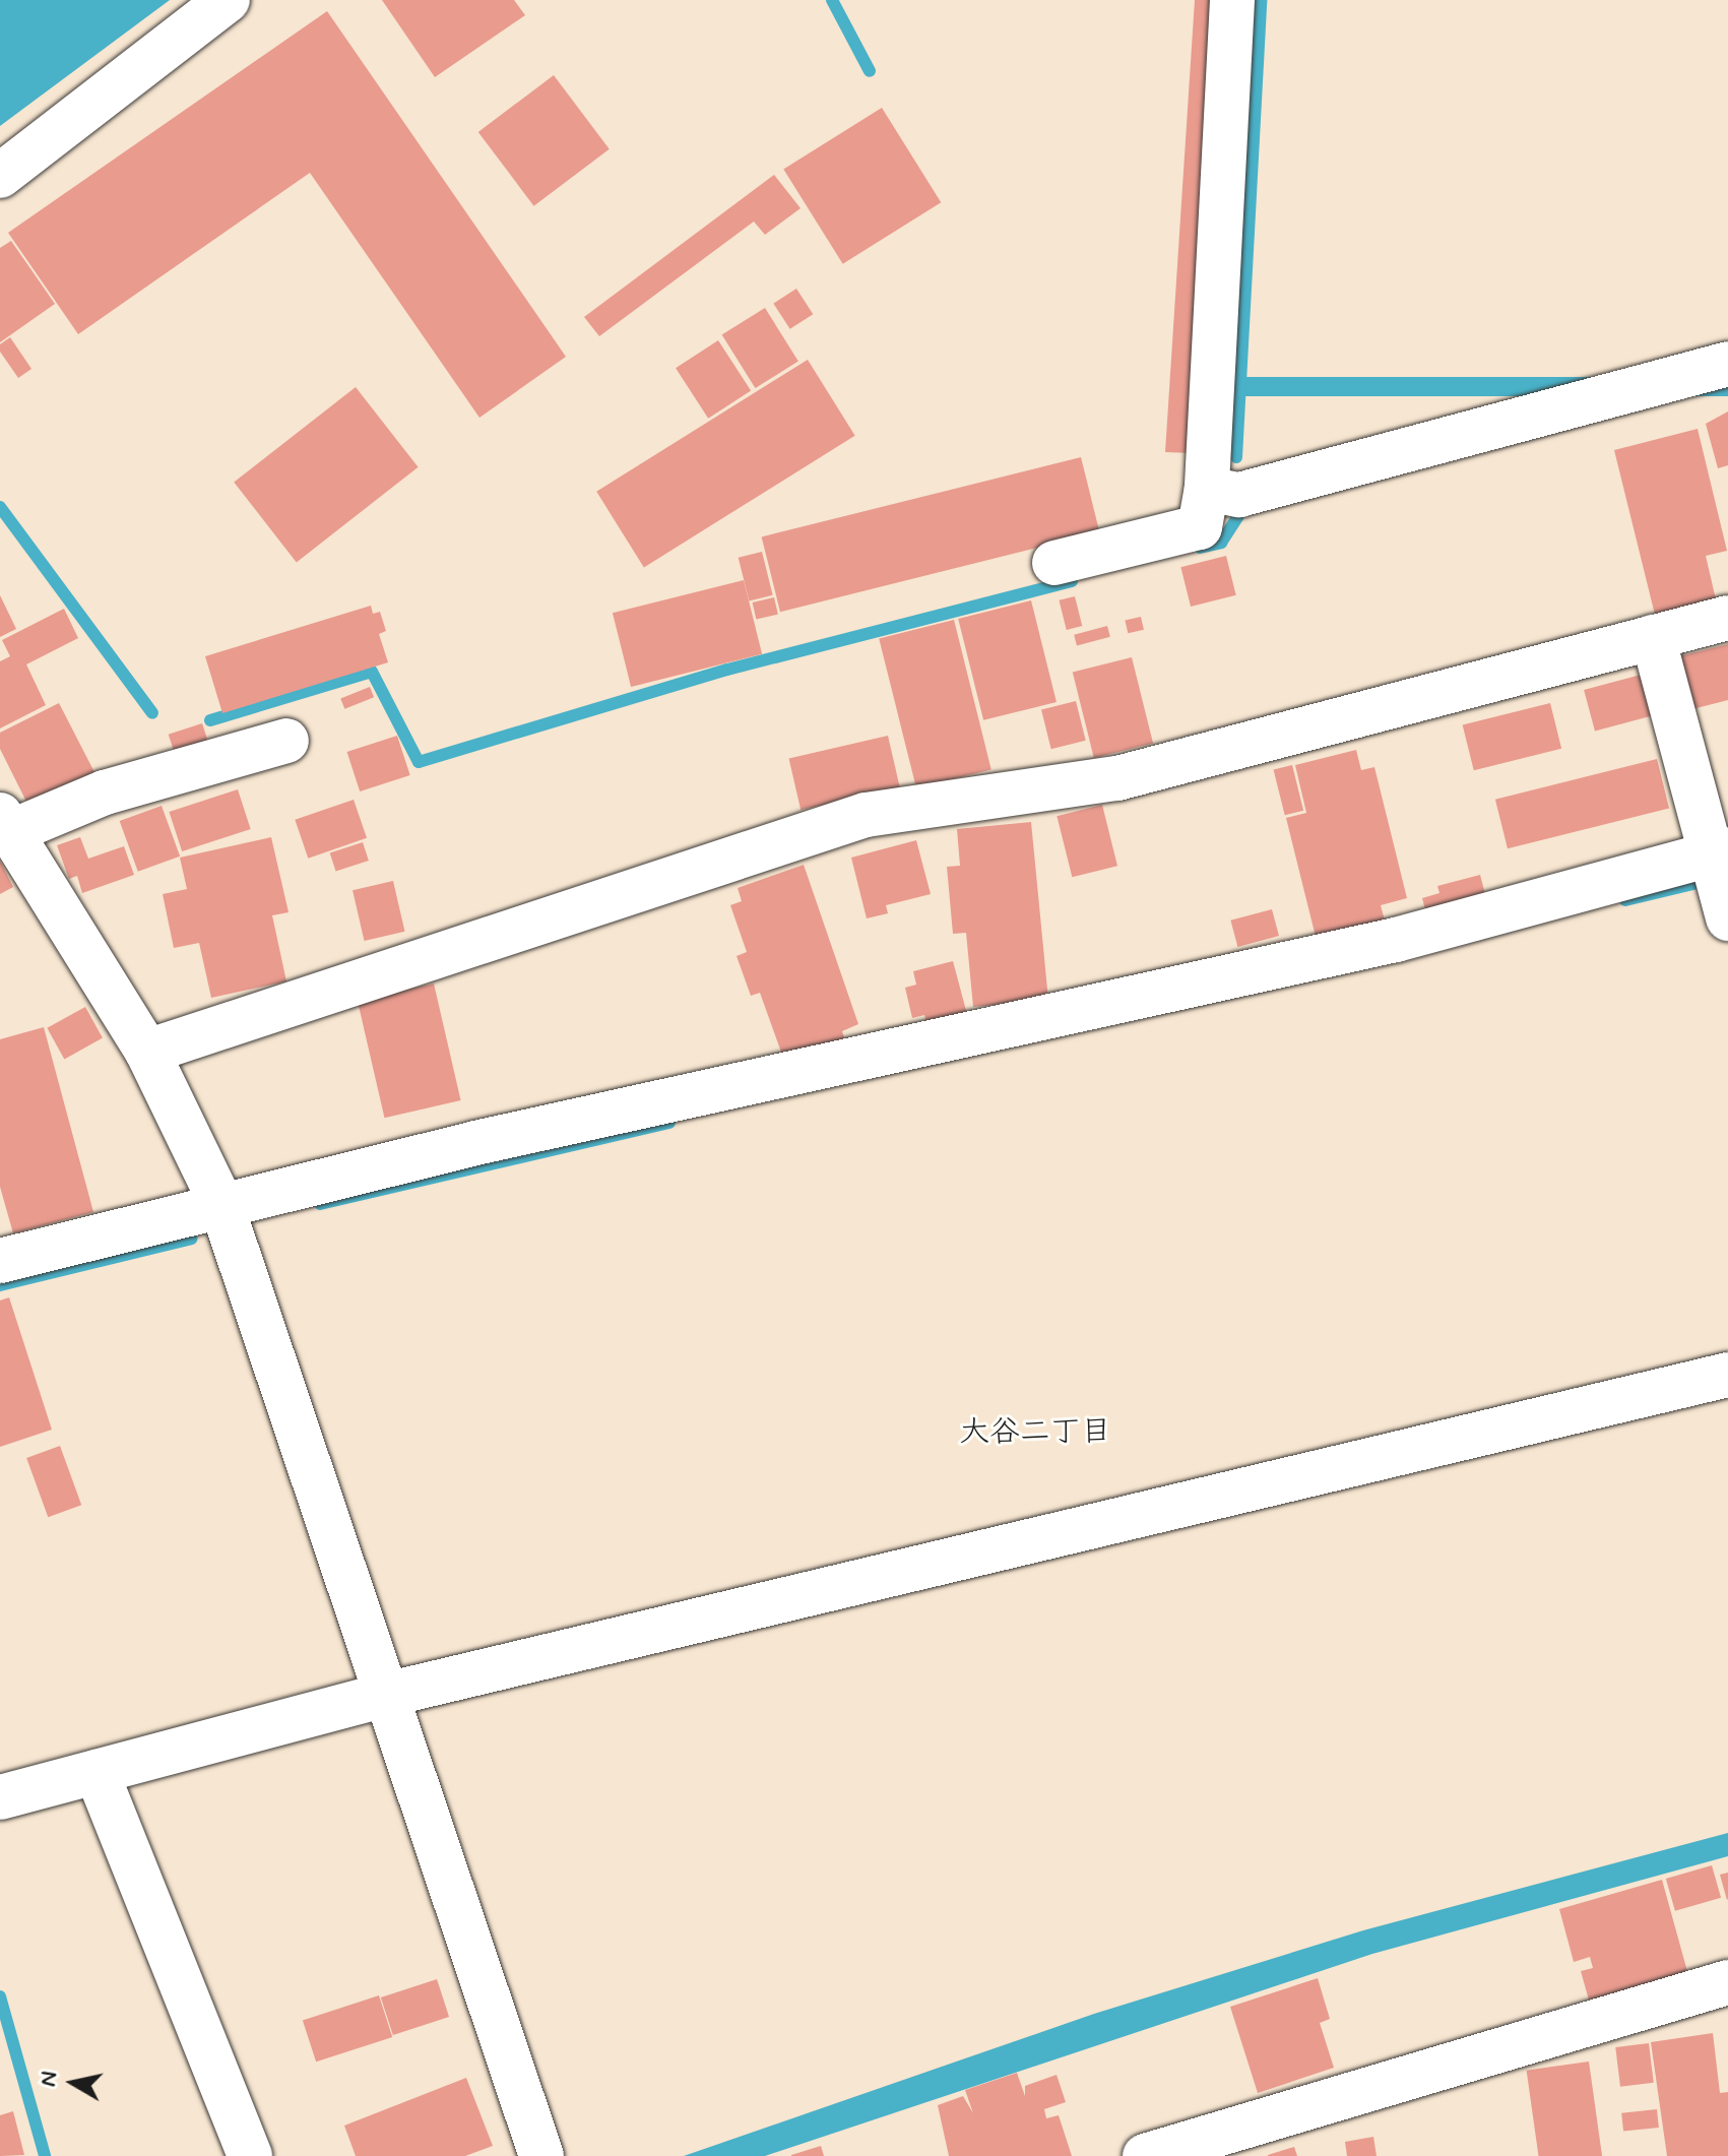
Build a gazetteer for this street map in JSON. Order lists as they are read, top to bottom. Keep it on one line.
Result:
{"districts":["大谷二丁目"],"north":"left"}
